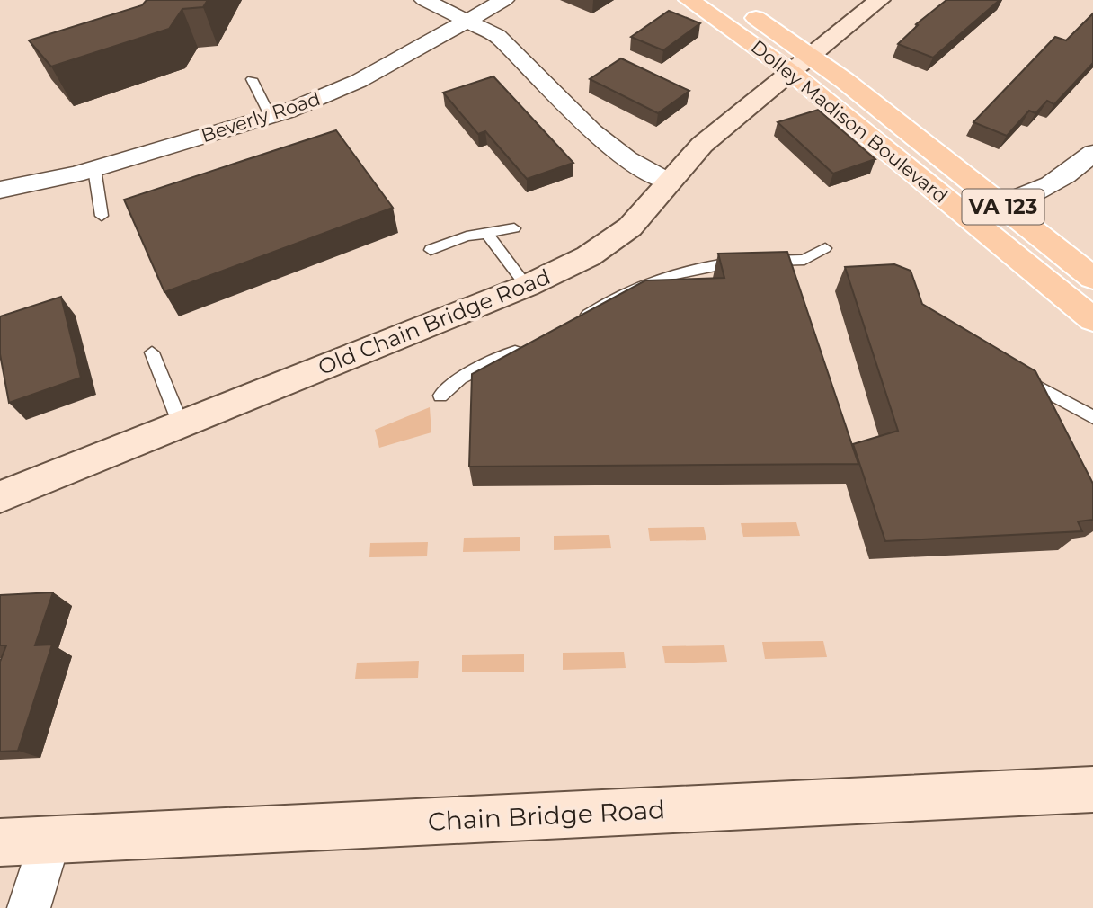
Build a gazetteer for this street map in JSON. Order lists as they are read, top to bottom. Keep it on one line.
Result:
{"streets":{"main road":["Dolley Madison Boulevard","VA 123","Old Chain Bridge Road","Chain Bridge Road"],"street":["Beverly Road"]},"crossings":[["Dolley Madison Boulevard","Old Chain Bridge Road"]]}
